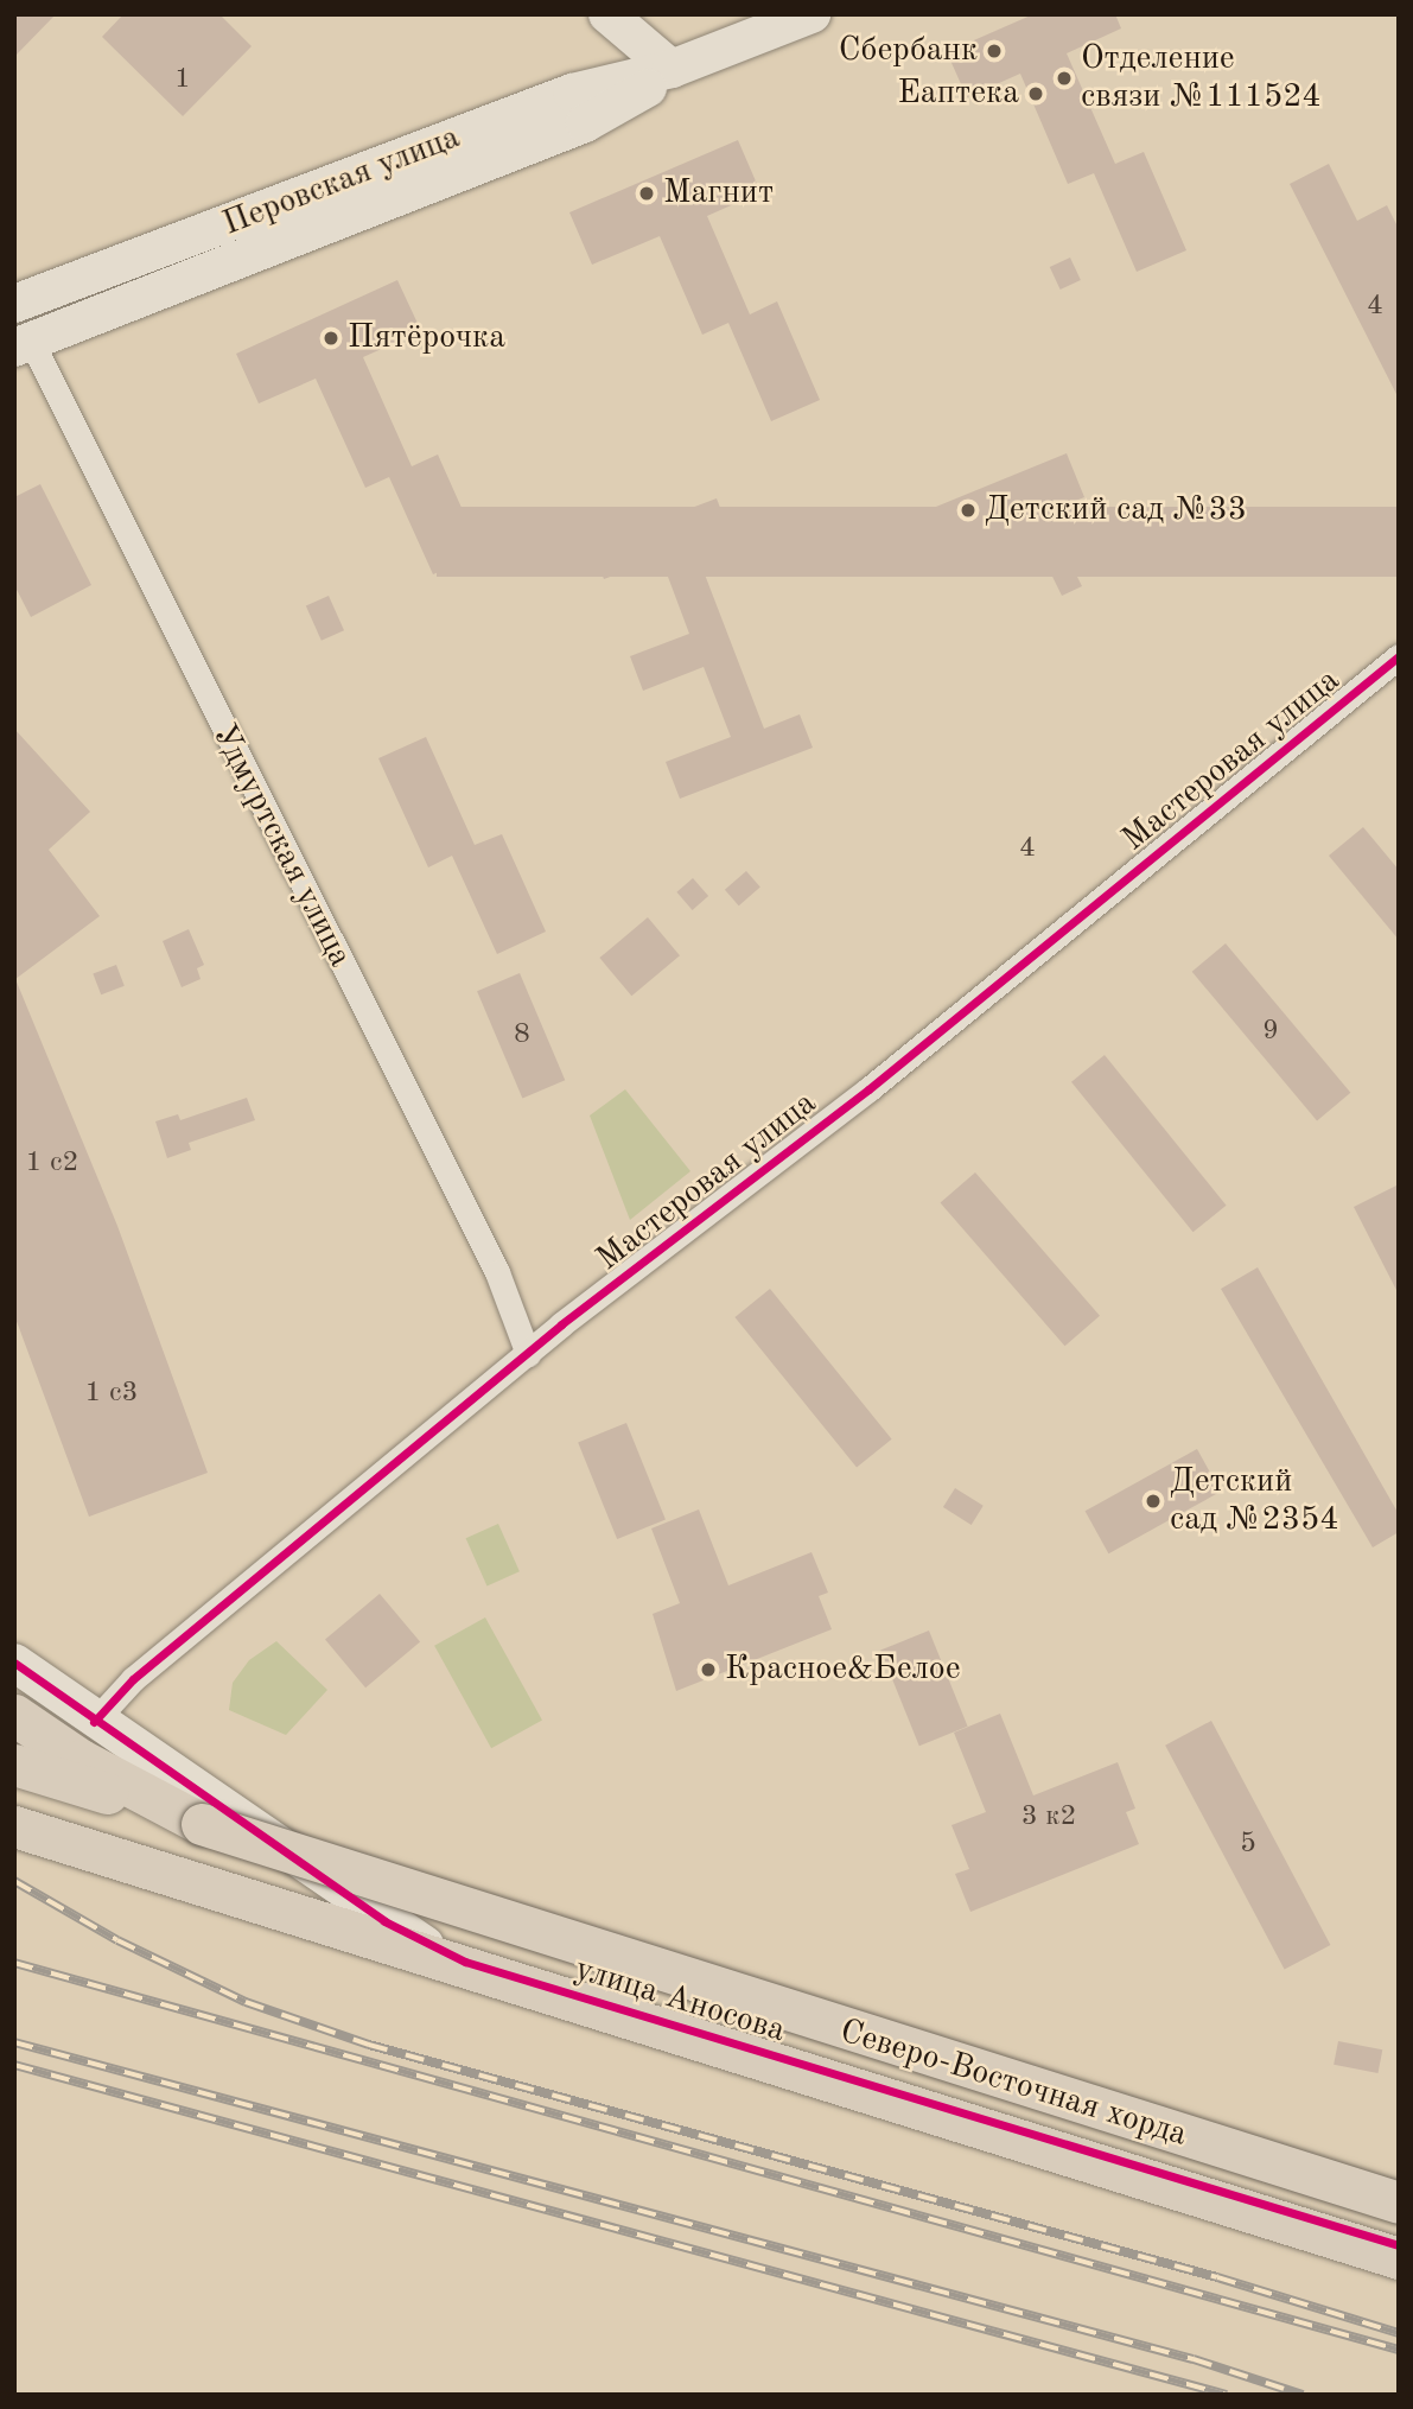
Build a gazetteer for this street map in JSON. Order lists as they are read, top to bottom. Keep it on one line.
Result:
{"streets":{"main road":["Северо-Восточная хорда"],"street":["Перовская улица","Мастеровая улица","Удмуртская улица","улица Аносова"]},"crossings":[["Перовская улица","Удмуртская улица"],["Мастеровая улица","Удмуртская улица"],["Мастеровая улица","улица Аносова"],["улица Аносова","Северо-Восточная хорда"]],"places":["Сбербанк","Отделение связи №111524","Еаптека","Магнит","Пятёрочка","Детский сад №33","Детский сад №2354","Красное&Белое"],"house_numbers":["1","4","4","9","8","1 с2","1 с3","3 к2","5"]}
